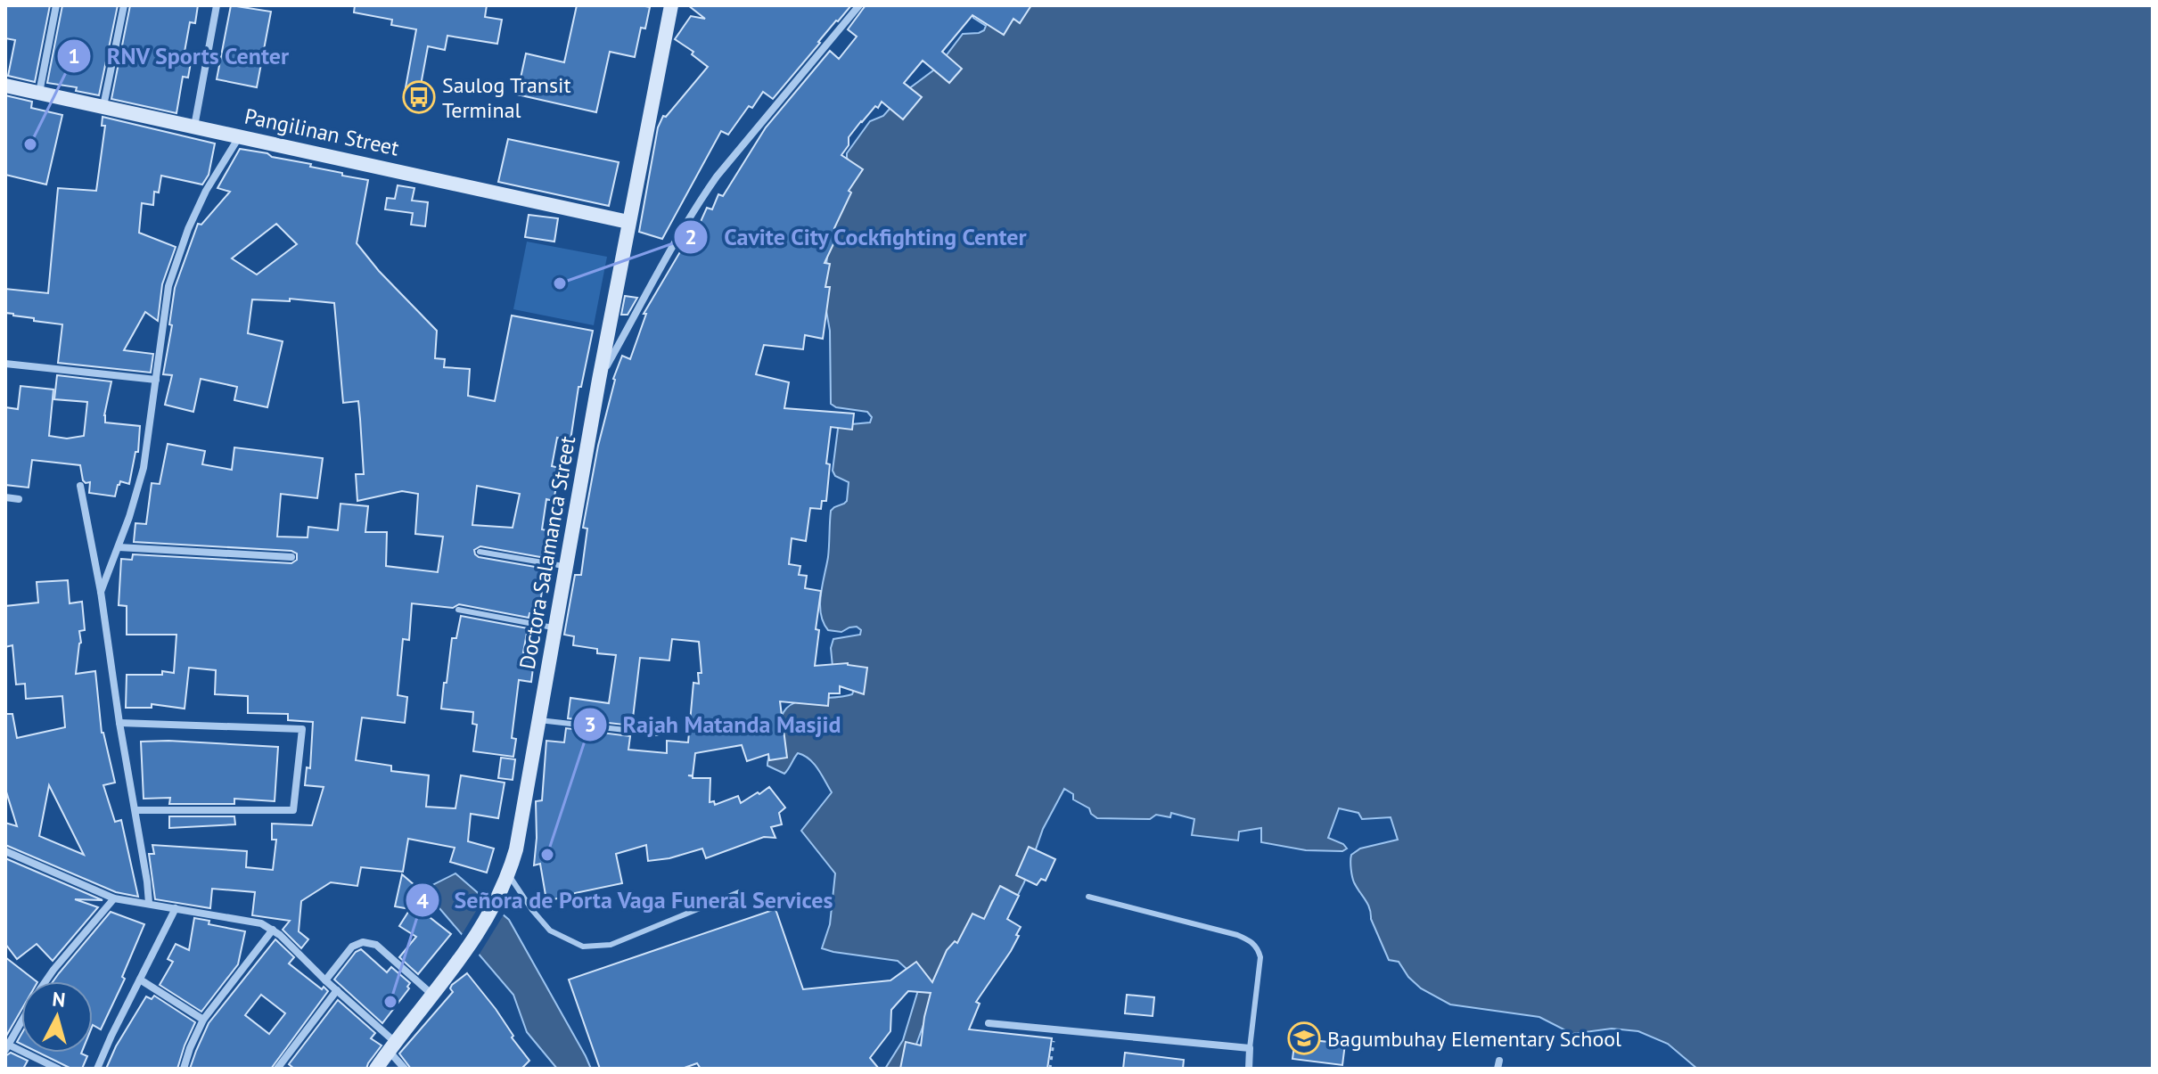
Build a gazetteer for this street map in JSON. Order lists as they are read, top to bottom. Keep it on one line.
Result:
{"streets":{"main road":["Pangilinan Street","Doctora Salamanca Street"]},"crossings":[["Pangilinan Street","Doctora Salamanca Street"]],"places":{"bus stop":["Saulog Transit Terminal"],"other":["RNV Sports Center","Cavite City Cockfighting Center","Rajah Matanda Masjid","Señora de Porta Vaga Funeral Services"],"school or university":["Bagumbuhay Elementary School"]},"north":"top"}
